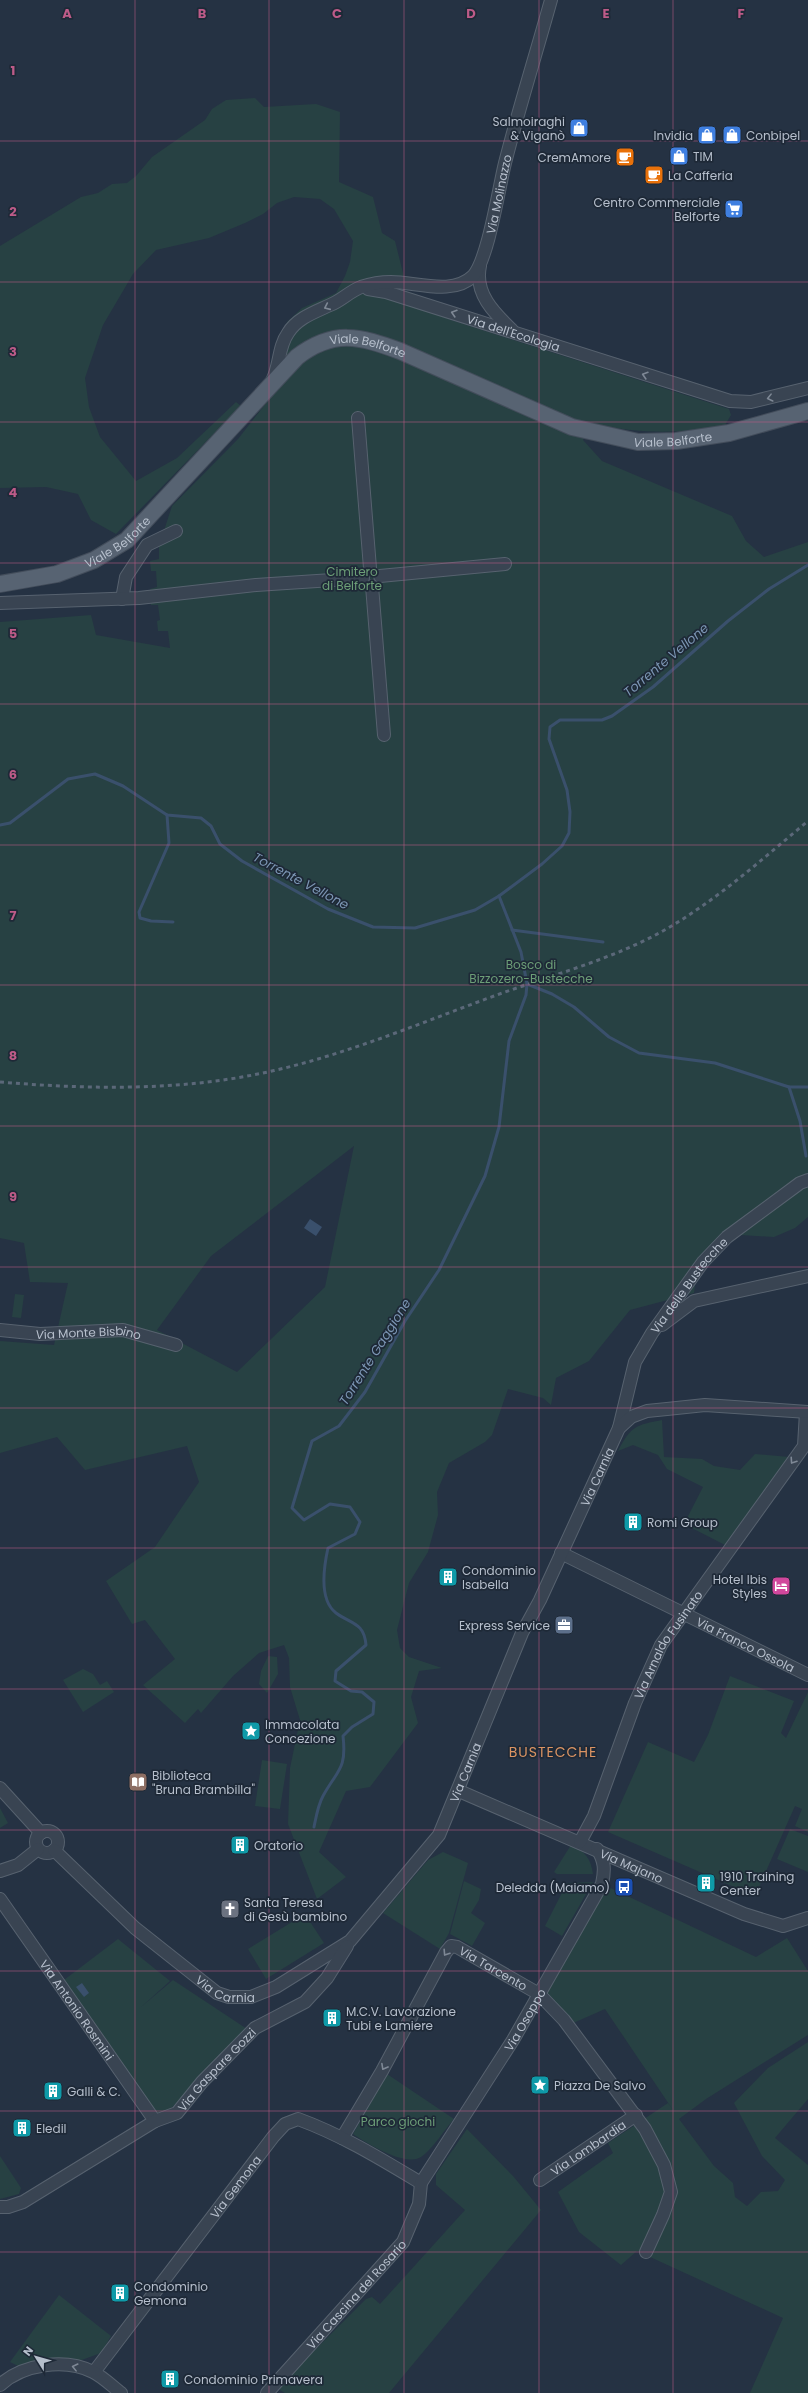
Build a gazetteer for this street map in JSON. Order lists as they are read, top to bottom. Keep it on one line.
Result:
{"streets":{"main road":["Viale Belforte"],"street":["Via Molinazzo","Via dell'Ecologia","Via delle Bustecche","Via Monte Bisbino","Via Carnia","Via Franco Ossola","Via Arnaldo Fusinato","Via Majano","Via Tarcento","Via Antonio Rosmini","Via Osoppo","Via Gaspare Gozzi","Via Lombardia","Via Gemona","Via Cascina del Rosario"]},"crossings":[["Via Molinazzo","Via dell'Ecologia"],["Via delle Bustecche","Via Carnia"],["Via Carnia","Via Franco Ossola"],["Via Carnia","Via Arnaldo Fusinato"],["Via Carnia","Via Majano"],["Via Carnia","Via Gaspare Gozzi"],["Via Franco Ossola","Via Arnaldo Fusinato"],["Via Arnaldo Fusinato","Via Majano"],["Via Majano","Via Osoppo"],["Via Tarcento","Via Osoppo"],["Via Tarcento","Via Lombardia"],["Via Tarcento","Via Gemona"],["Via Antonio Rosmini","Via Gaspare Gozzi"],["Via Osoppo","Via Lombardia"],["Via Osoppo","Via Gemona"],["Via Osoppo","Via Cascina del Rosario"],["Via Gemona","Via Cascina del Rosario"]],"one_way":["Via dell'Ecologia","Via Arnaldo Fusinato"],"districts":["BUSTECCHE"],"water":["Torrente Vellone","Torrente Gaggione"],"parks":["Cimitero di Belforte","Bosco di Bizzozero-Bustecche","Parco giochi"],"places":{"shop":["Salmoiraghi & Viganò","Invidia","Conbipel","TIM"],"cafe":["CremAmore","La Cafferia"],"supermarket":["Centro Commerciale Belforte"],"building":["Romi Group","Condominio Isabella","Oratorio","1910 Training Center","M.C.V. Lavorazione Tubi e Lamiere","Galli & C.","Eledil","Condominio Gemona","Condominio Primavera"],"hotel":["Hotel Ibis Styles"],"office":["Express Service"],"place":["Immacolata Concezione","Piazza De Salvo"],"library":["Biblioteca \"Bruna Brambilla\""],"bus stop":["Deledda (Maiamo)"],"church":["Santa Teresa di Gesù bambino"]},"north":"top left","grid":{"columns":["A","B","C","D","E","F"],"rows":["1","2","3","4","5","6","7","8","9"]}}
